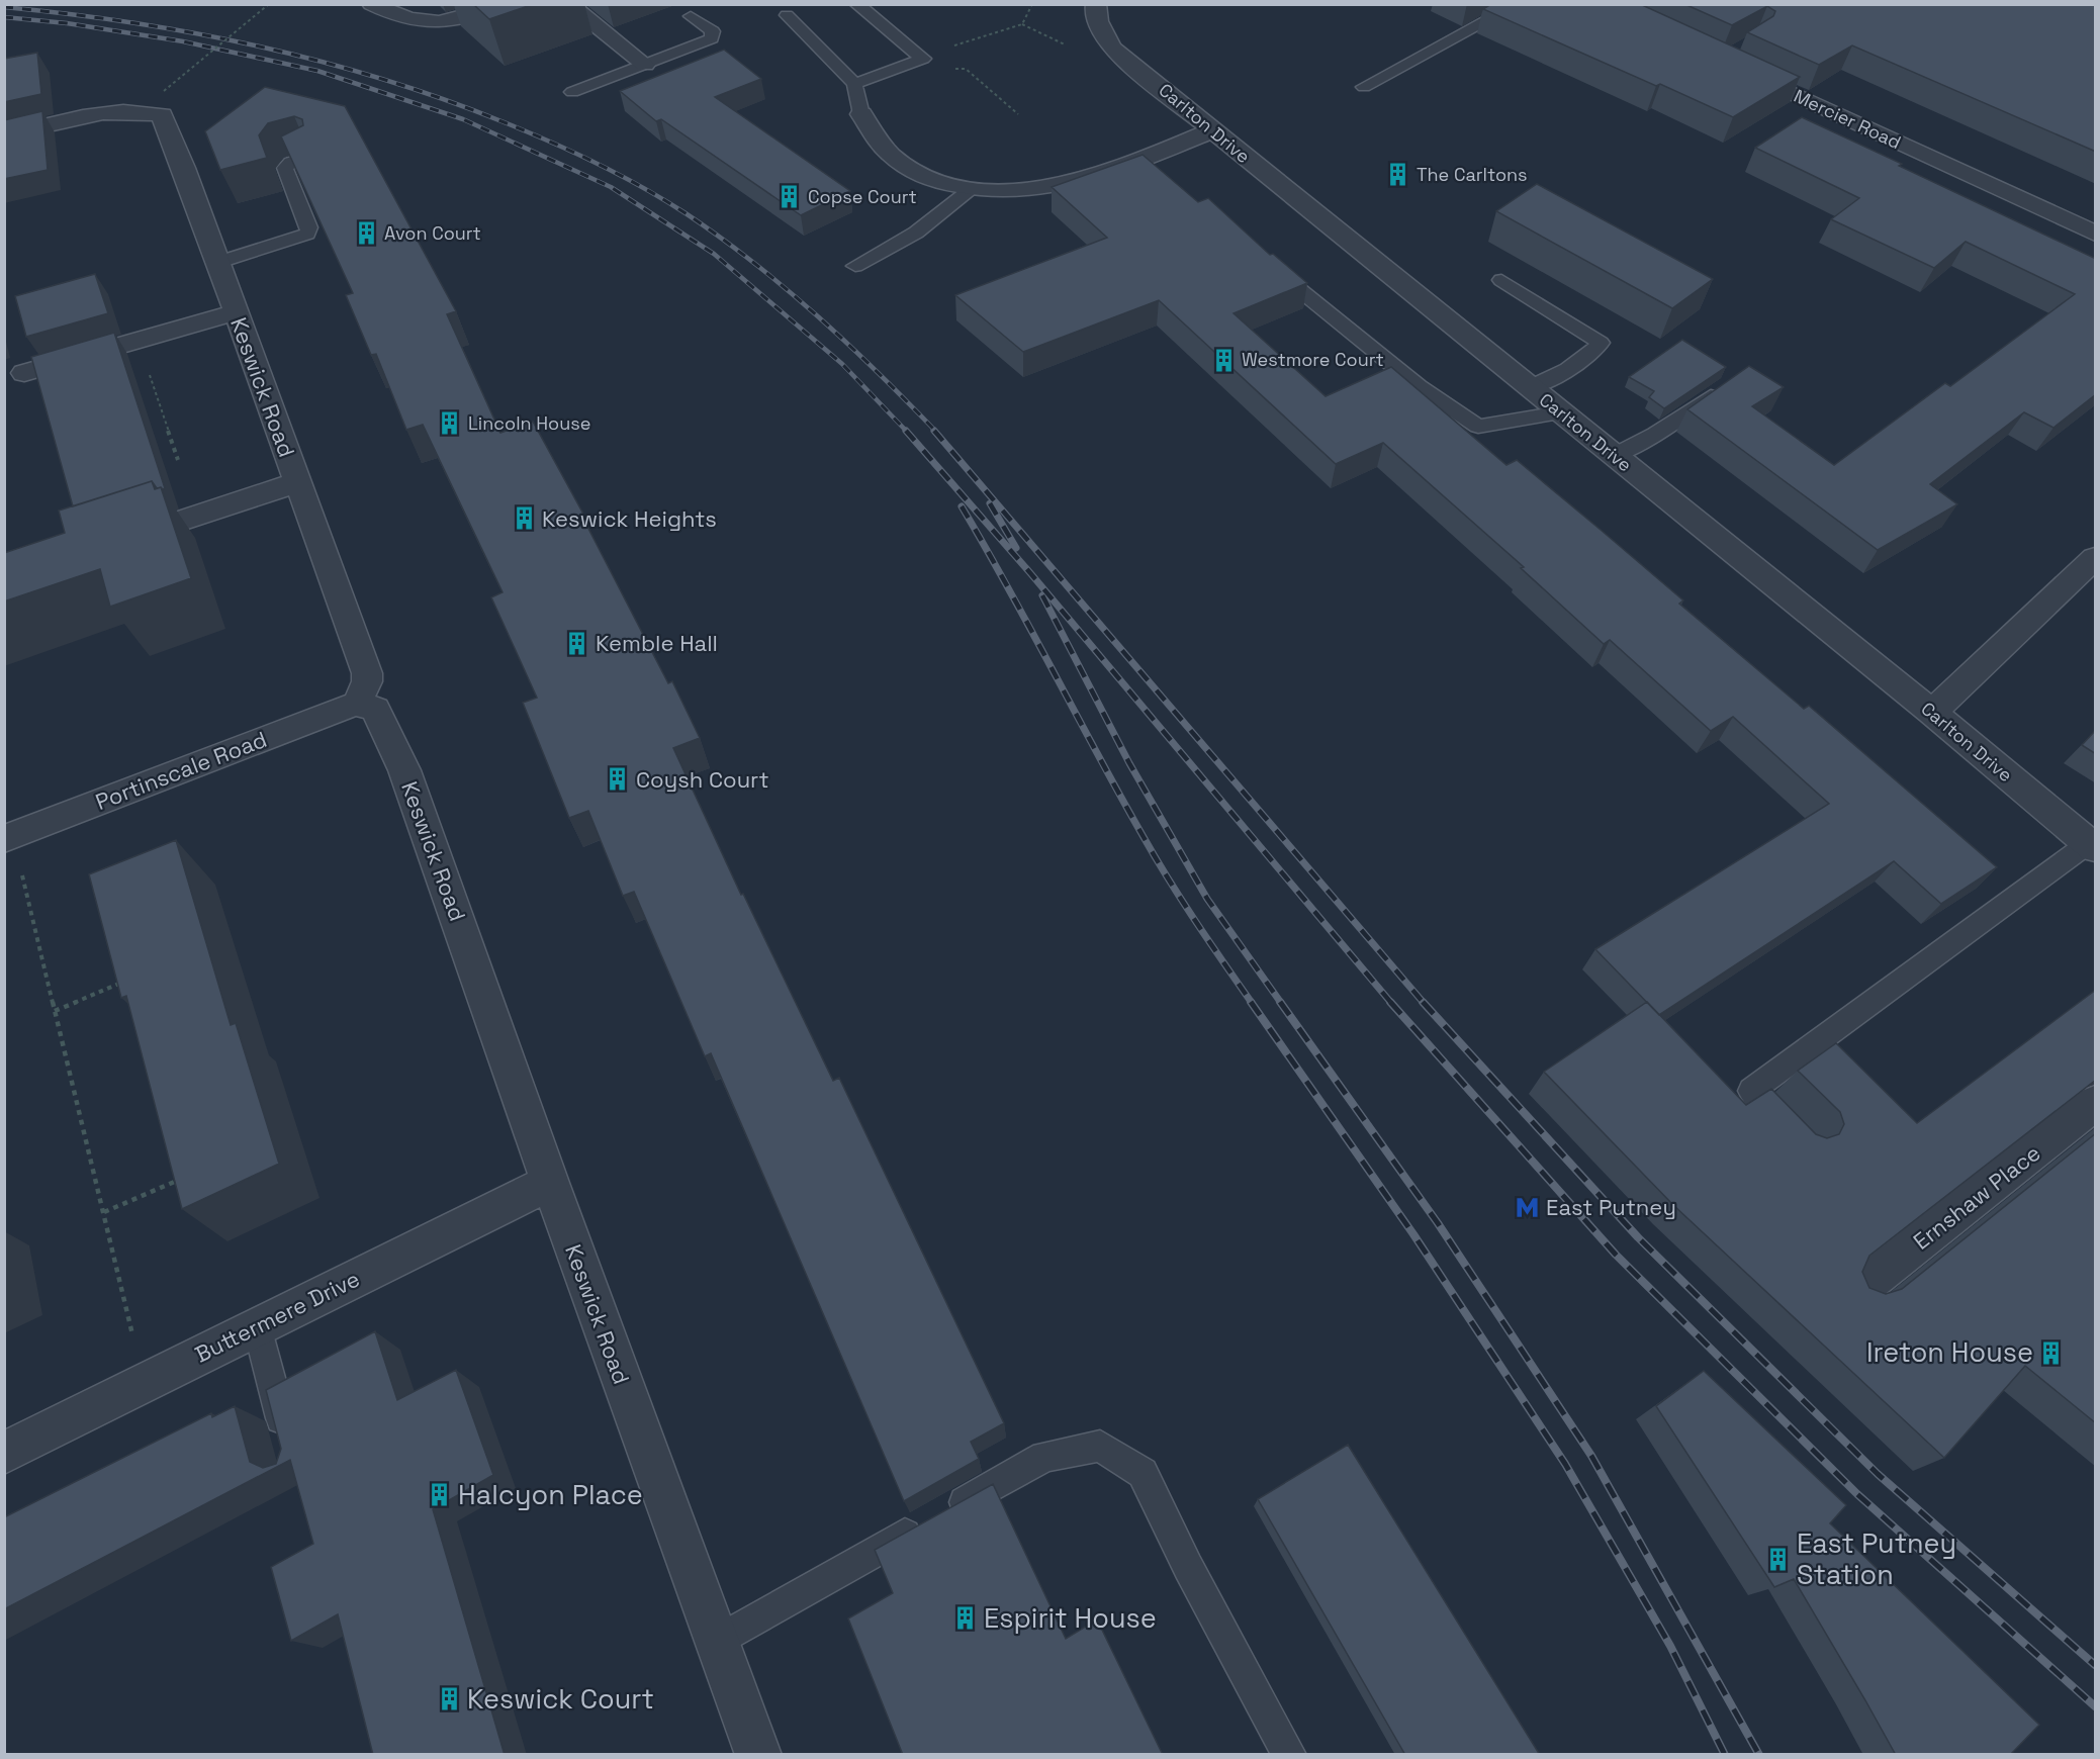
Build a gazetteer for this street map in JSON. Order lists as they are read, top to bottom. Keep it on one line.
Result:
{"streets":{"street":["Mercier Road","Carlton Drive","Keswick Road","Portinscale Road","Ernshaw Place","Buttermere Drive"]},"crossings":[["Keswick Road","Portinscale Road"],["Keswick Road","Buttermere Drive"]],"places":{"building":["The Carltons","Copse Court","Avon Court","Westmore Court","Lincoln House","Keswick Heights","Kemble Hall","Coysh Court","Ireton House","Halcyon Place","East Putney Station","Espirit House","Keswick Court"],"metro station":["East Putney"]}}
